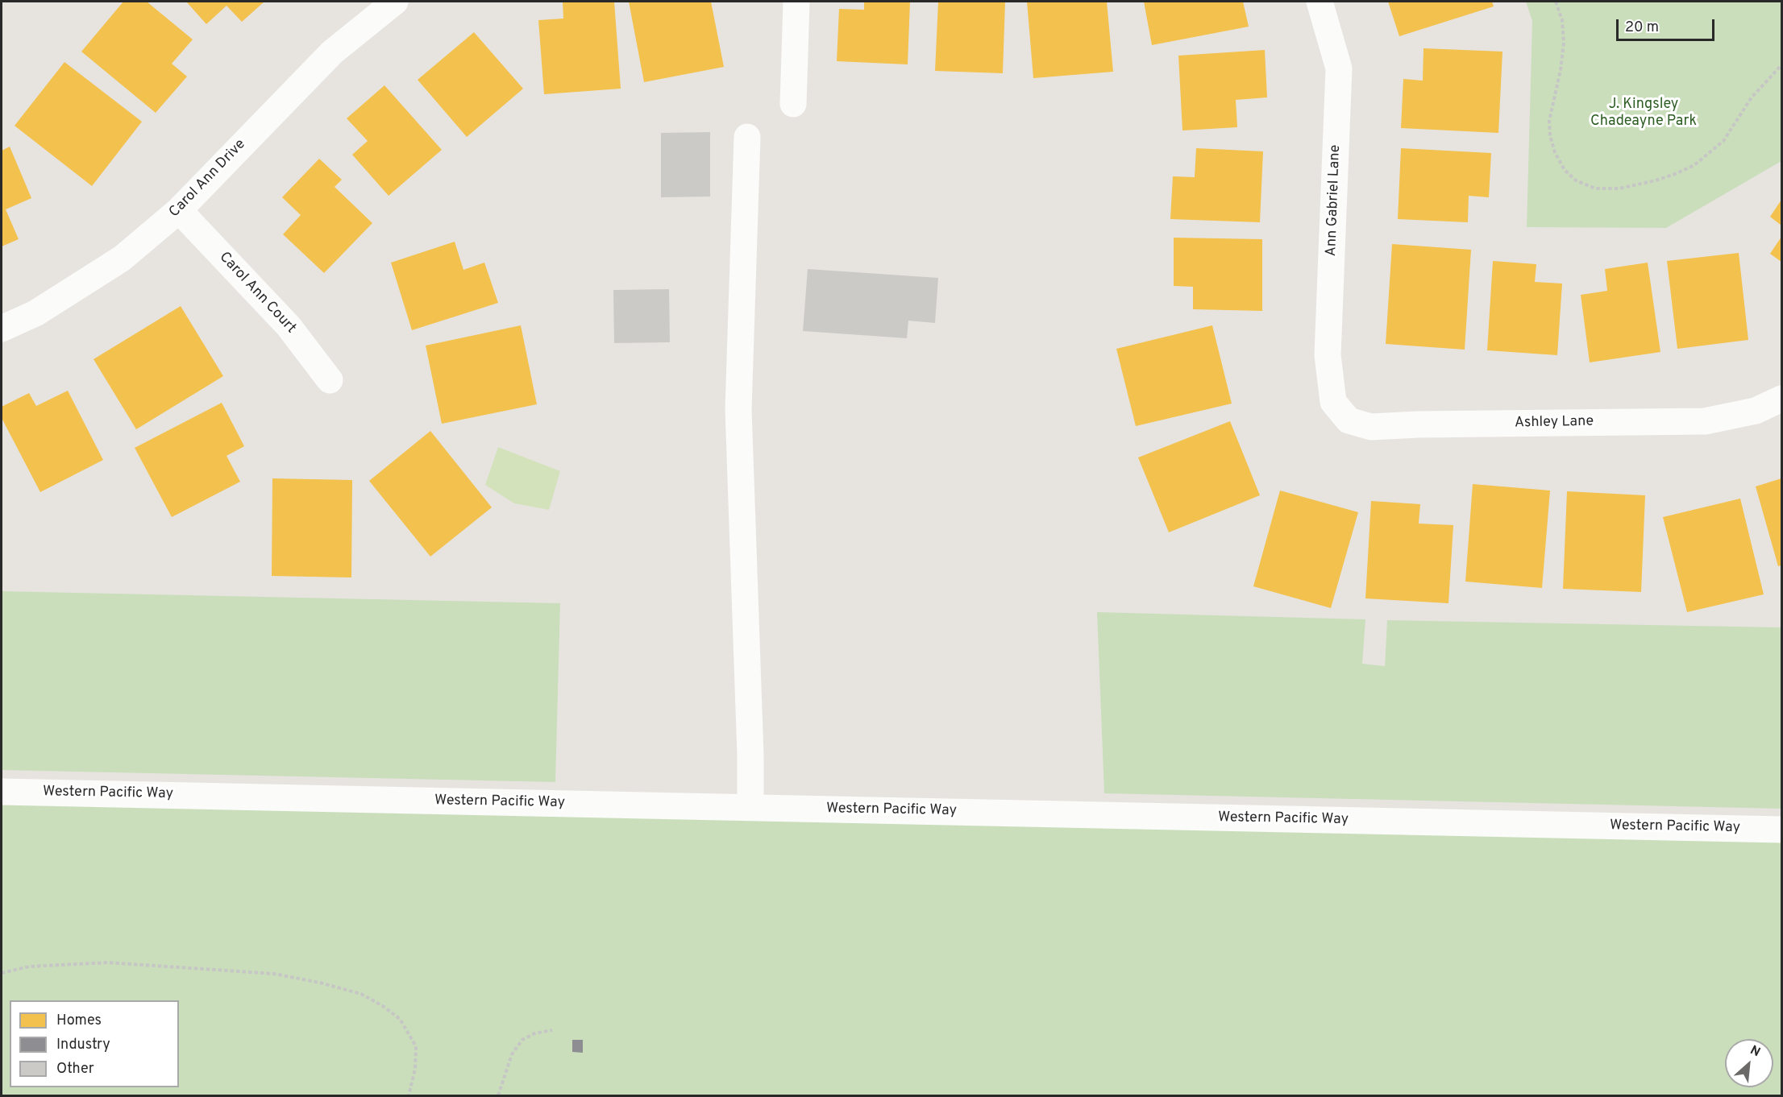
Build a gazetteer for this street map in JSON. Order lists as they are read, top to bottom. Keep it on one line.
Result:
{"streets":{"street":["Carol Ann Drive","Ann Gabriel Lane","Carol Ann Court","Ashley Lane","Western Pacific Way"]},"crossings":[["Carol Ann Drive","Carol Ann Court"],["Ann Gabriel Lane","Ashley Lane"]],"parks":["J. Kingsley Chadeayne Park"],"legend":["Homes","Industry","Other"],"scale_bar":"20 m","north":"top right"}
